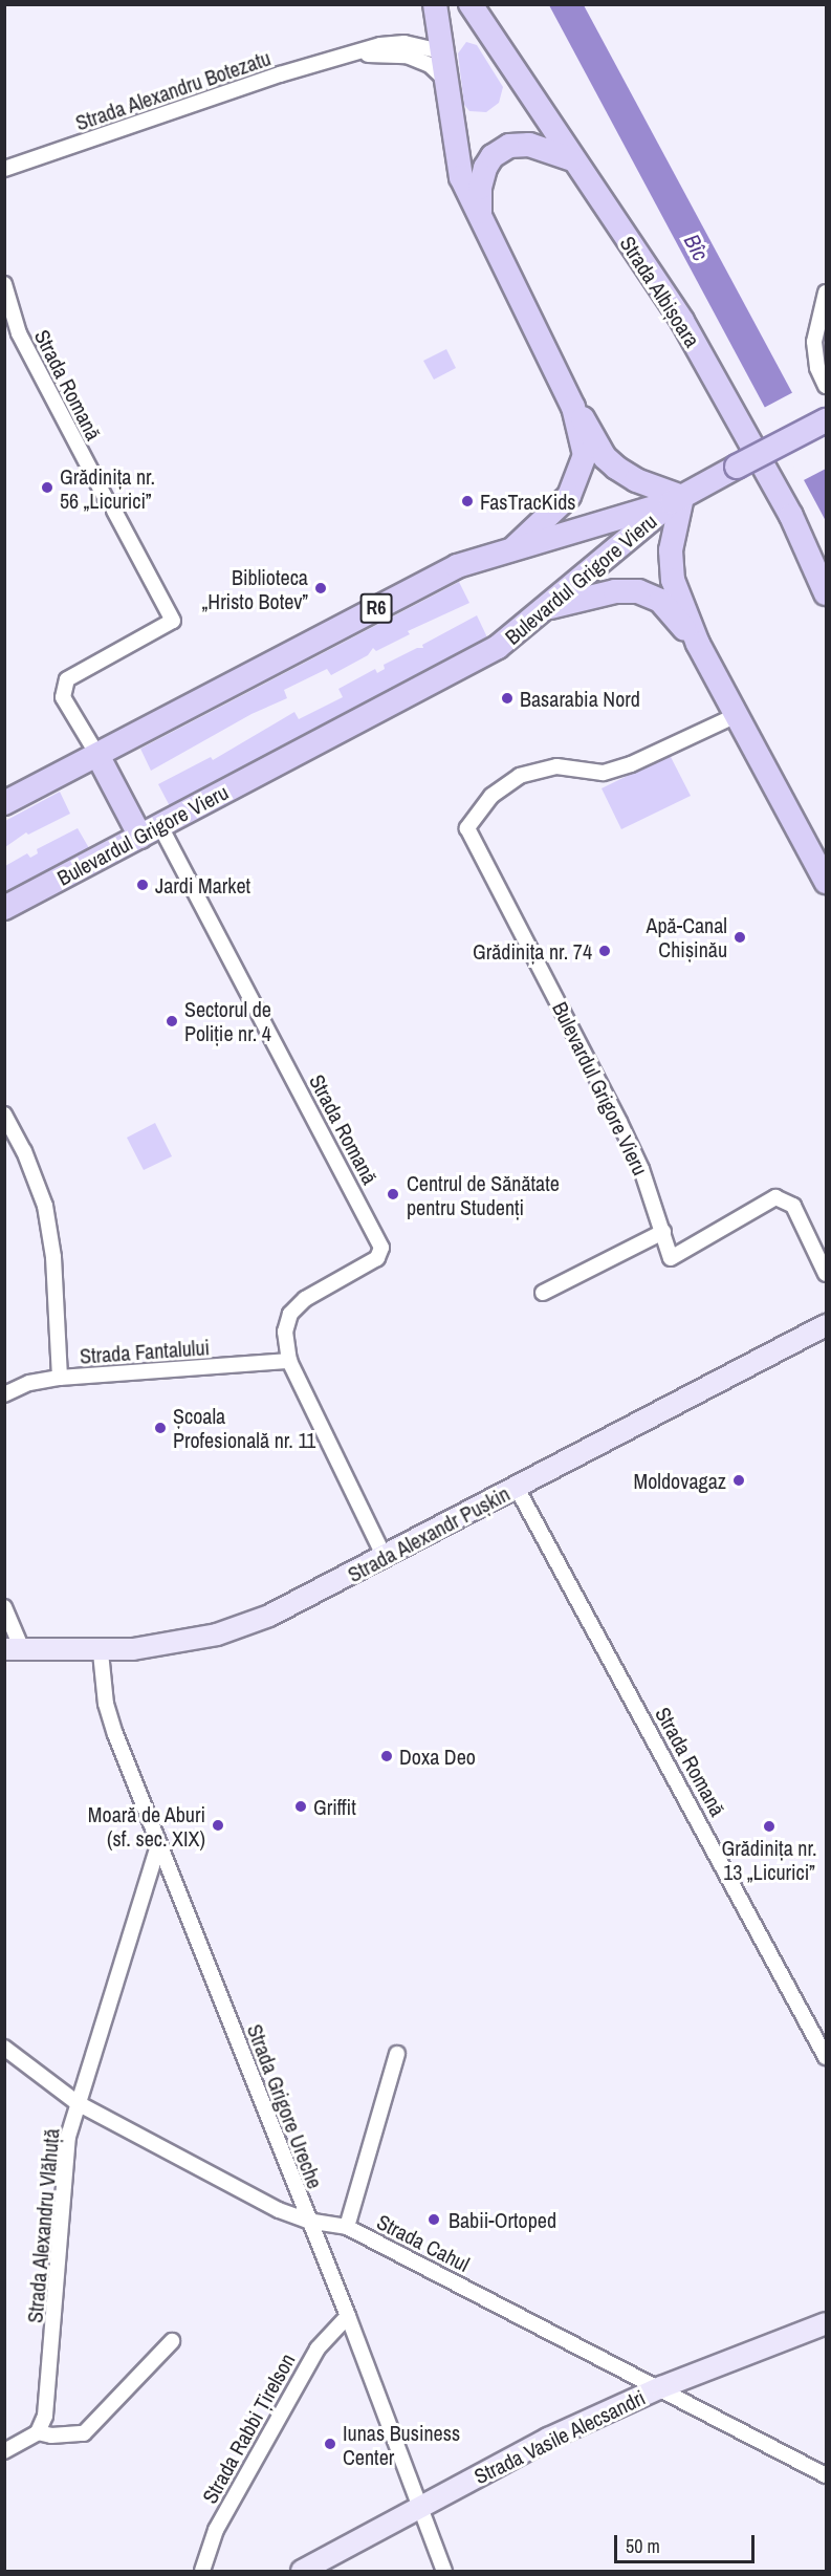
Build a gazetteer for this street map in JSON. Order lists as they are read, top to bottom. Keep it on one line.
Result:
{"streets":{"main road":["Strada Albișoara","Bulevardul Grigore Vieru","R6","Strada Alexandr Pușkin","Strada Vasile Alecsandri"],"street":["Strada Alexandru Botezatu","Strada Romană","Strada Fantalului","Strada Grigore Ureche","Strada Alexandru Vlăhuță","Strada Cahul","Strada Rabbi Țirelson"]},"crossings":[["Strada Romană","Bulevardul Grigore Vieru"],["Strada Romană","Strada Fantalului"],["Strada Romană","Strada Alexandr Pușkin"],["Bulevardul Grigore Vieru","R6"],["Strada Alexandr Pușkin","Strada Grigore Ureche"],["Strada Grigore Ureche","Strada Alexandru Vlăhuță"],["Strada Grigore Ureche","Strada Cahul"],["Strada Grigore Ureche","Strada Rabbi Țirelson"],["Strada Grigore Ureche","Strada Vasile Alecsandri"],["Strada Alexandru Vlăhuță","Strada Cahul"],["Strada Cahul","Strada Vasile Alecsandri"]],"water":["Bîc"],"places":["Grădinița nr. 56 „Licurici”","FasTracKids","Biblioteca „Hristo Botev”","Basarabia Nord","Jardi Market","Apă-Canal Chișinău","Grădinița nr. 74","Sectorul de Poliție nr. 4","Centrul de Sănătate pentru Studenți","Școala Profesională nr. 11","Moldovagaz","Doxa Deo","Griffit","Moară de Aburi (sf. sec. XIX)","Grădinița nr. 13 „Licurici”","Babii-Ortoped","Iunas Business Center"],"scale_bar":"50 m"}
